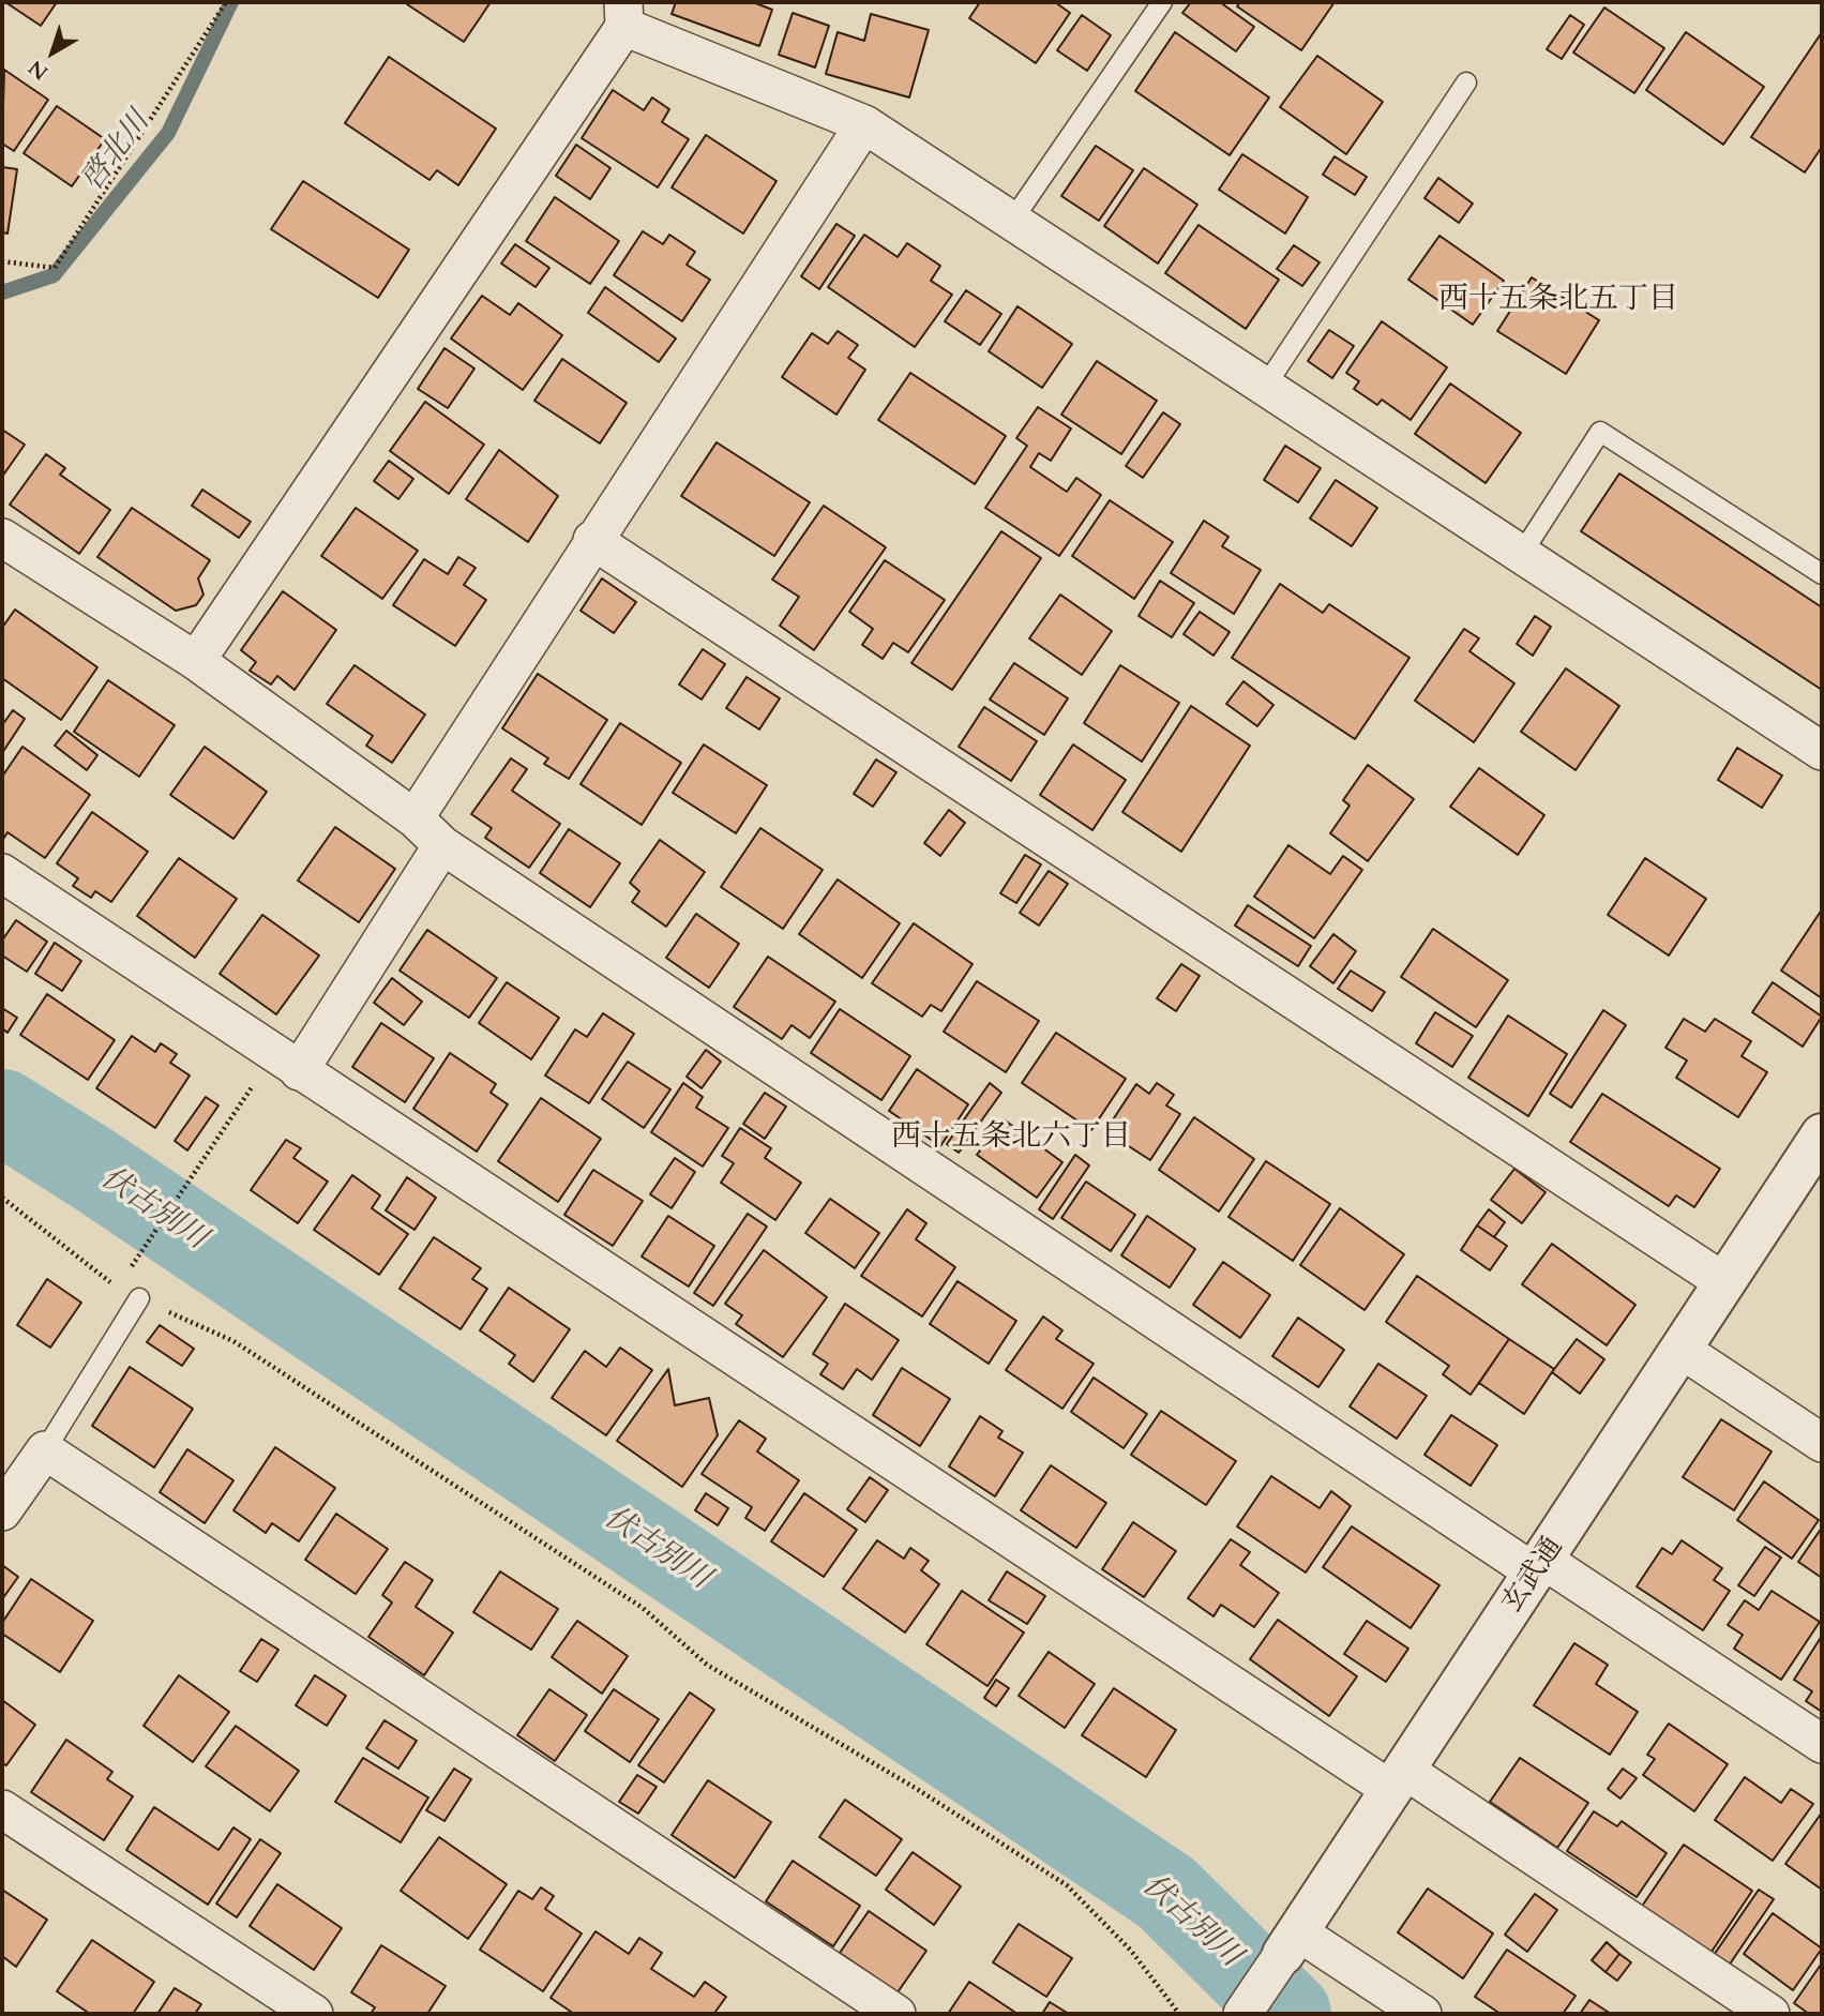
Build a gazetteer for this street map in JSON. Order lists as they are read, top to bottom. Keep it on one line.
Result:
{"streets":{"street":["玄武通"]},"districts":["西十五条北五丁目","西十五条北六丁目"],"water":["啓北川","伏古別川"],"north":"bottom left"}
